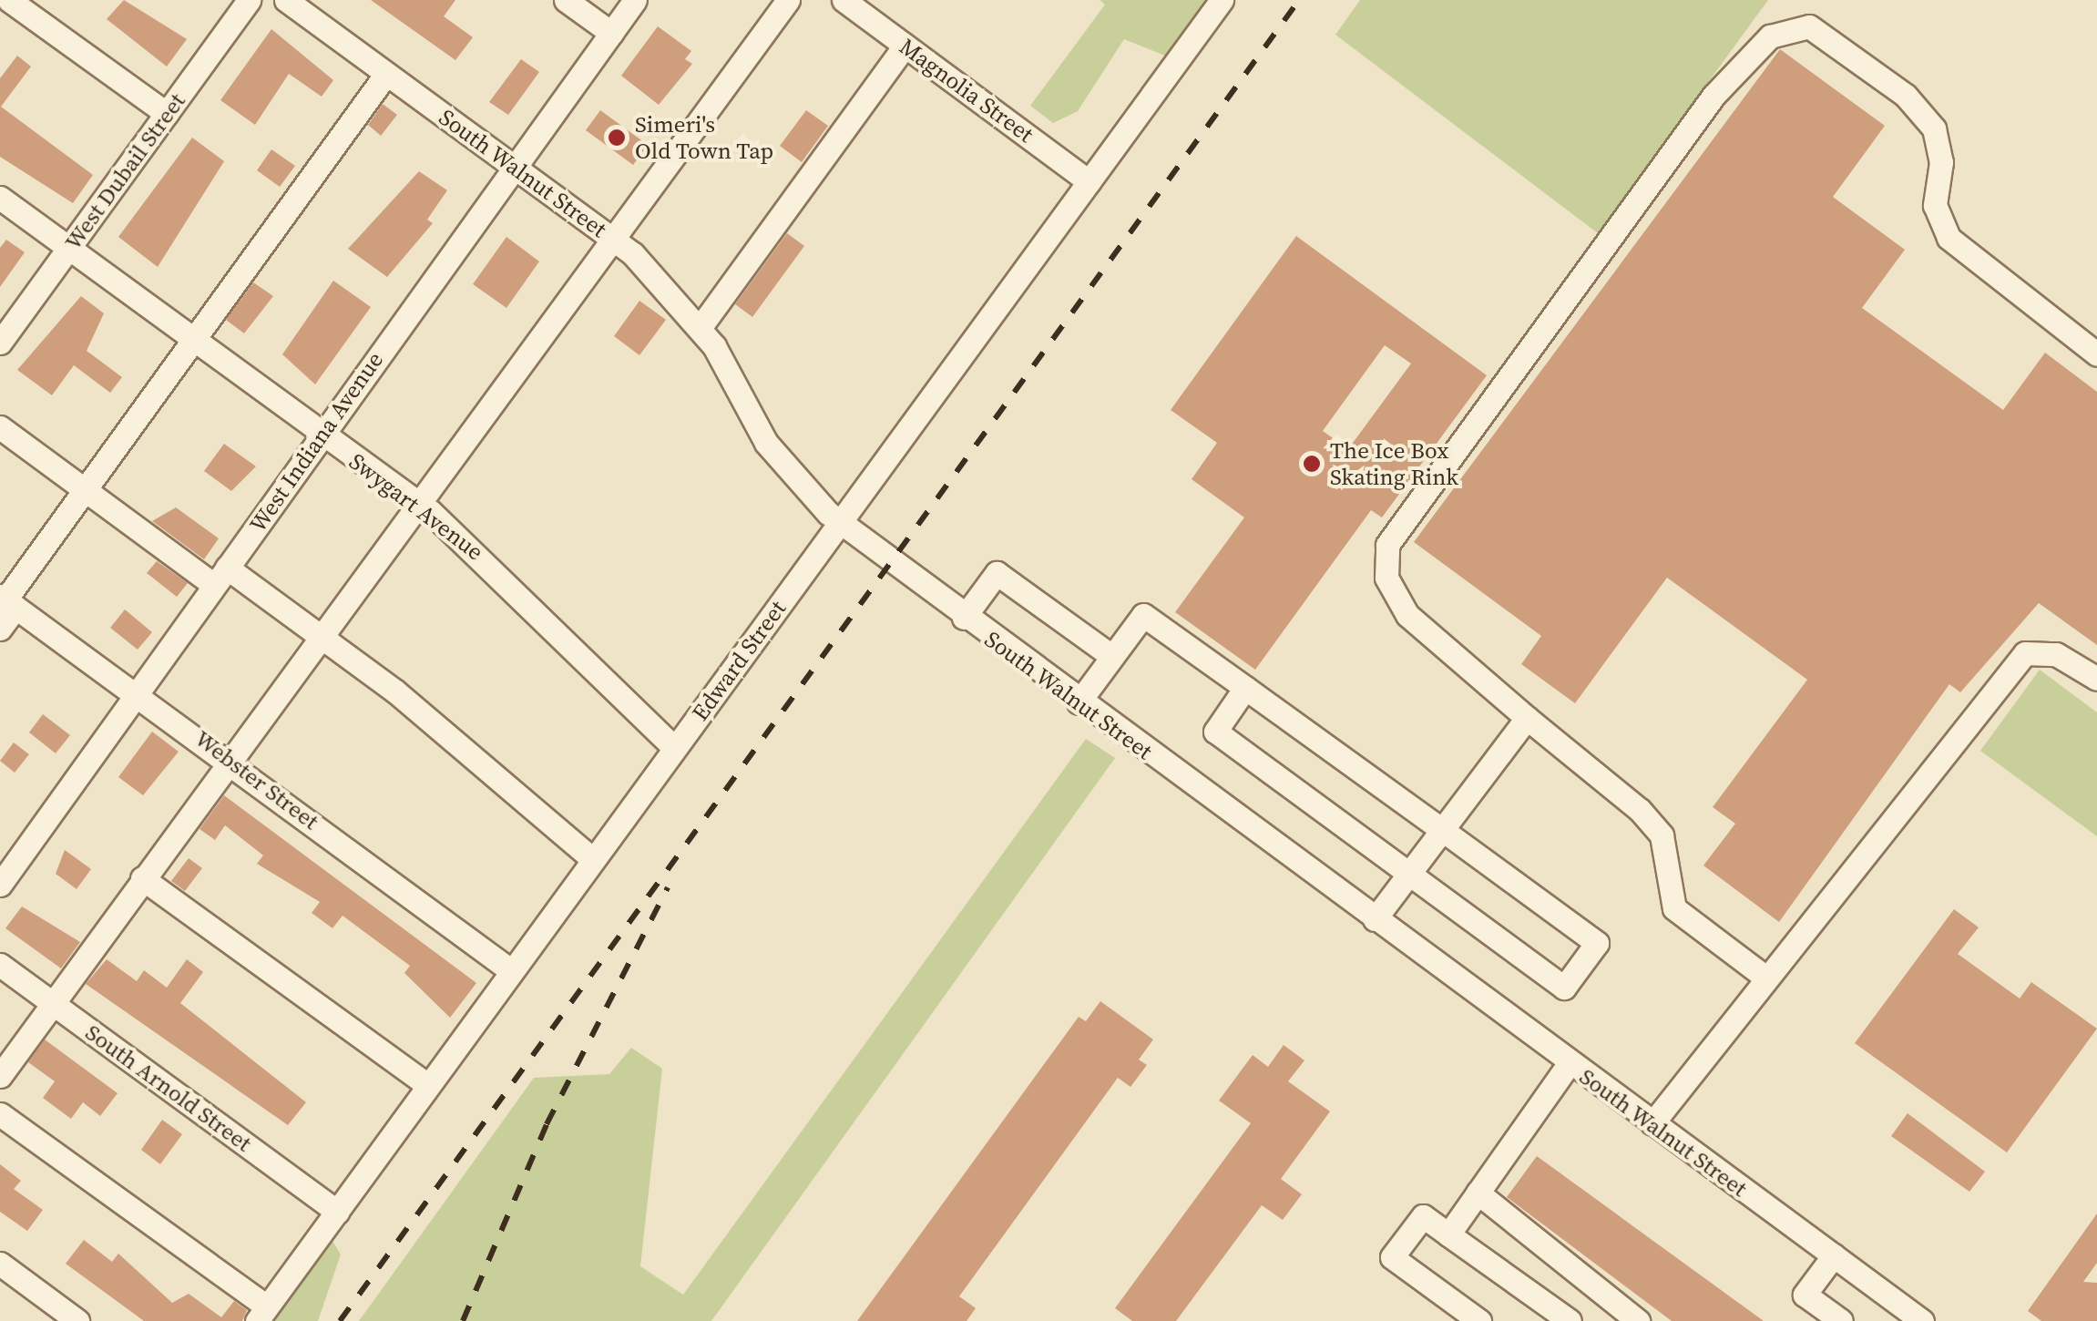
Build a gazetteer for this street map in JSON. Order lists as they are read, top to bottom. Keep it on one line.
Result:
{"streets":{"street":["Magnolia Street","West Dubail Street","South Walnut Street","West Indiana Avenue","Swygart Avenue","Edward Street","Webster Street","South Arnold Street"]},"crossings":[["Magnolia Street","Edward Street"],["West Dubail Street","Swygart Avenue"],["South Walnut Street","West Indiana Avenue"],["South Walnut Street","Edward Street"],["West Indiana Avenue","Swygart Avenue"],["West Indiana Avenue","Webster Street"],["Swygart Avenue","Edward Street"],["Edward Street","Webster Street"],["Edward Street","South Arnold Street"]],"places":["Simeri's Old Town Tap","The Ice Box Skating Rink"]}
